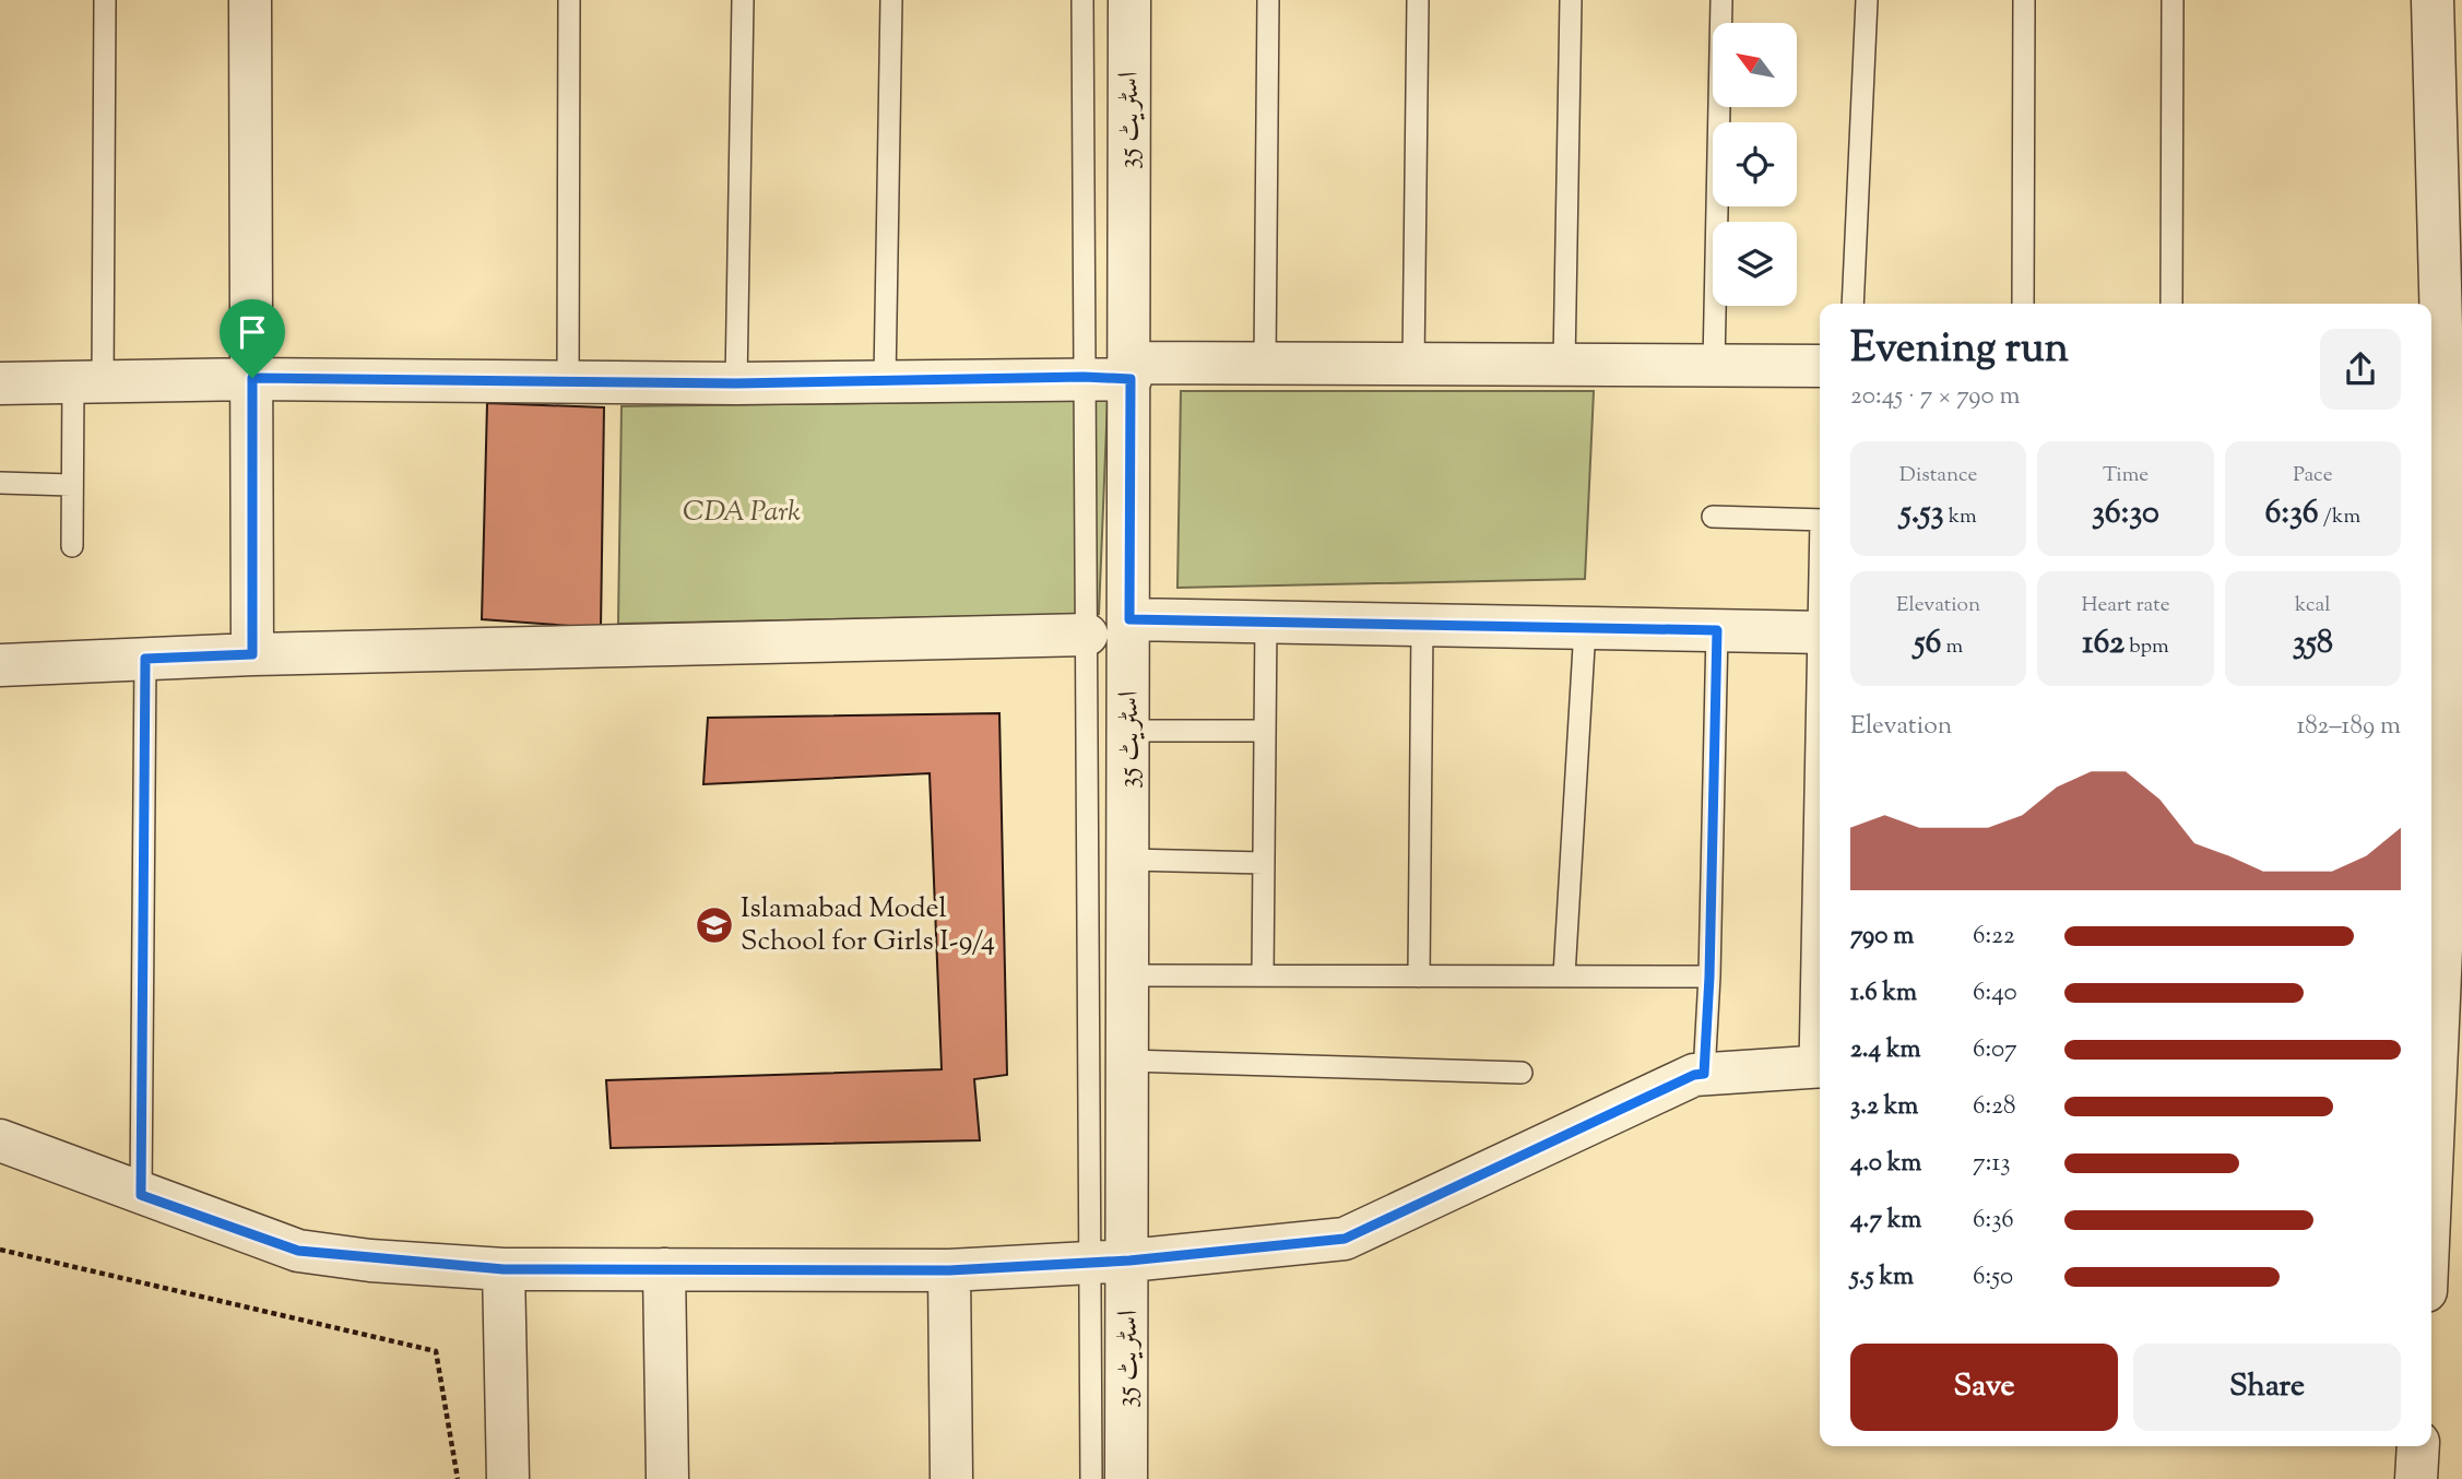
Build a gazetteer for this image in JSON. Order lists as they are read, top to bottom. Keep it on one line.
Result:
{"streets":{"street":["اسٹریٹ 35"]},"parks":["CDA Park"],"places":{"school or university":["Islamabad Model School for Girls I-9/4"]},"north":"top left","page":{"heading":["Evening run","20:45 · 7 × 790 m"],"stats":[["Distance","5.53 km"],["Time","36:30"],["Pace","6:36 /km"],["Elevation","56 m"],["Heart rate","162 bpm"],["kcal","358"]],"chart":["Elevation","182–189 m"],"list":[{"name":"790 m","note":"6:22"},{"name":"1.6 km","note":"6:40"},{"name":"2.4 km","note":"6:07"},{"name":"3.2 km","note":"6:28"},{"name":"4.0 km","note":"7:13"},{"name":"4.7 km","note":"6:36"},{"name":"5.5 km","note":"6:50"}],"buttons":["Save","Share"]}}
